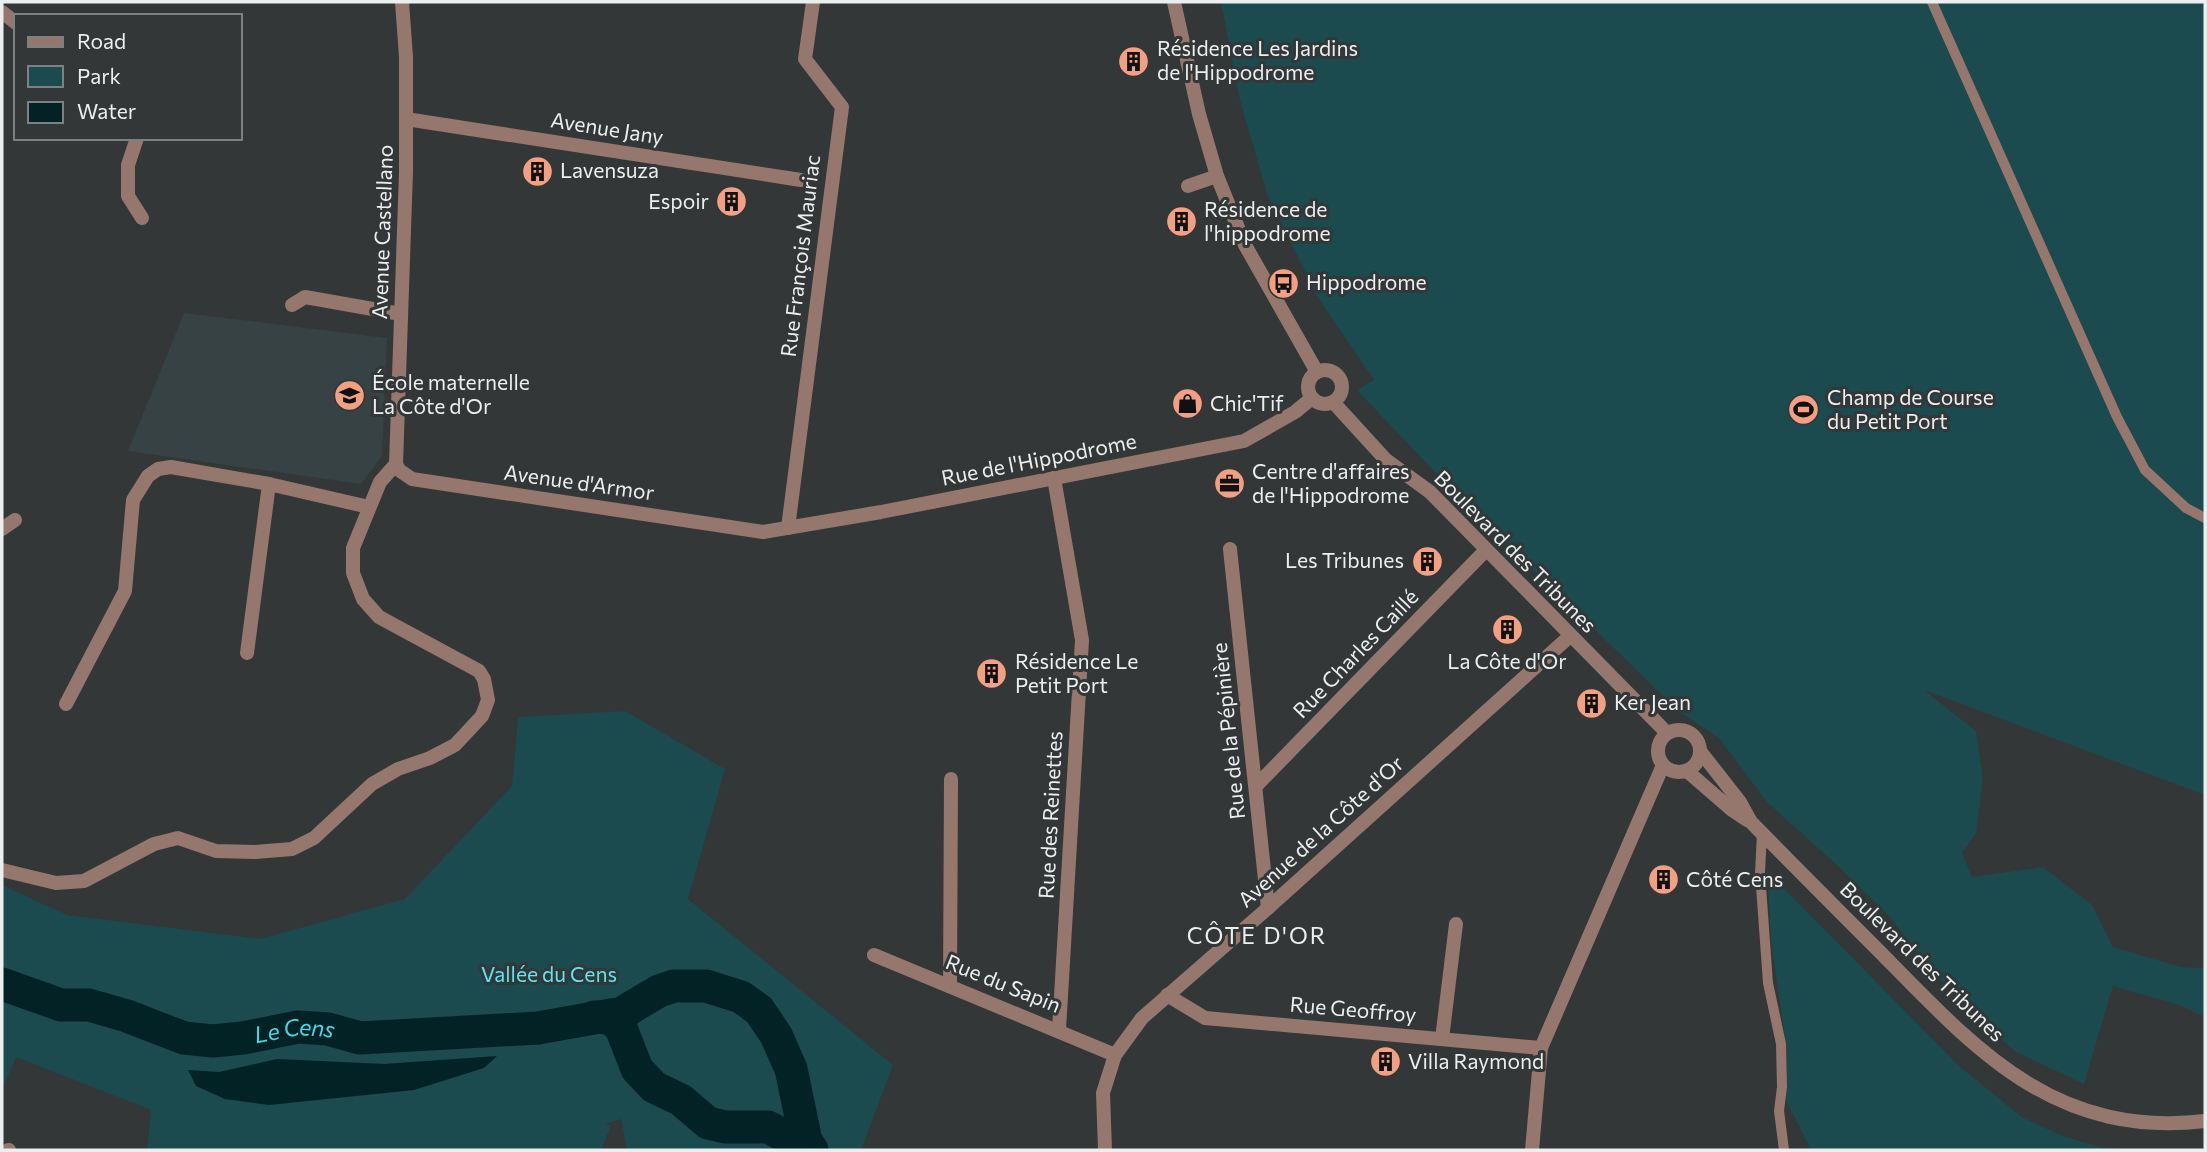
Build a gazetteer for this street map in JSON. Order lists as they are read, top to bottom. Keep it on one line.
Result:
{"streets":{"street":["Avenue Jany","Avenue Castellano","Rue François Mauriac","Rue de l'Hippodrome","Avenue d'Armor","Boulevard des Tribunes","Rue Charles Caillé","Rue de la Pépinière","Rue des Reinettes","Avenue de la Côte d'Or","Rue du Sapin","Rue Geoffroy"]},"crossings":[["Avenue Jany","Avenue Castellano"],["Avenue Castellano","Avenue d'Armor"],["Rue François Mauriac","Rue de l'Hippodrome"],["Rue de l'Hippodrome","Avenue d'Armor"],["Rue de l'Hippodrome","Boulevard des Tribunes"],["Rue de l'Hippodrome","Rue des Reinettes"],["Boulevard des Tribunes","Rue Charles Caillé"],["Boulevard des Tribunes","Avenue de la Côte d'Or"],["Rue Charles Caillé","Rue de la Pépinière"],["Rue de la Pépinière","Avenue de la Côte d'Or"],["Rue des Reinettes","Rue du Sapin"],["Avenue de la Côte d'Or","Rue du Sapin"],["Avenue de la Côte d'Or","Rue Geoffroy"]],"districts":["CÔTE D'OR"],"water":["Le Cens"],"parks":["Vallée du Cens"],"places":{"building":["Résidence Les Jardins de l'Hippodrome","Lavensuza","Espoir","Résidence de l'hippodrome","Les Tribunes","La Côte d'Or","Résidence Le Petit Port","Ker Jean","Côté Cens","Villa Raymond"],"bus stop":["Hippodrome"],"school or university":["École maternelle La Côte d'Or"],"shop":["Chic'Tif"],"sports":["Champ de Course du Petit Port"],"office":["Centre d'affaires de l'Hippodrome"]},"legend":["Road","Park","Water"]}
